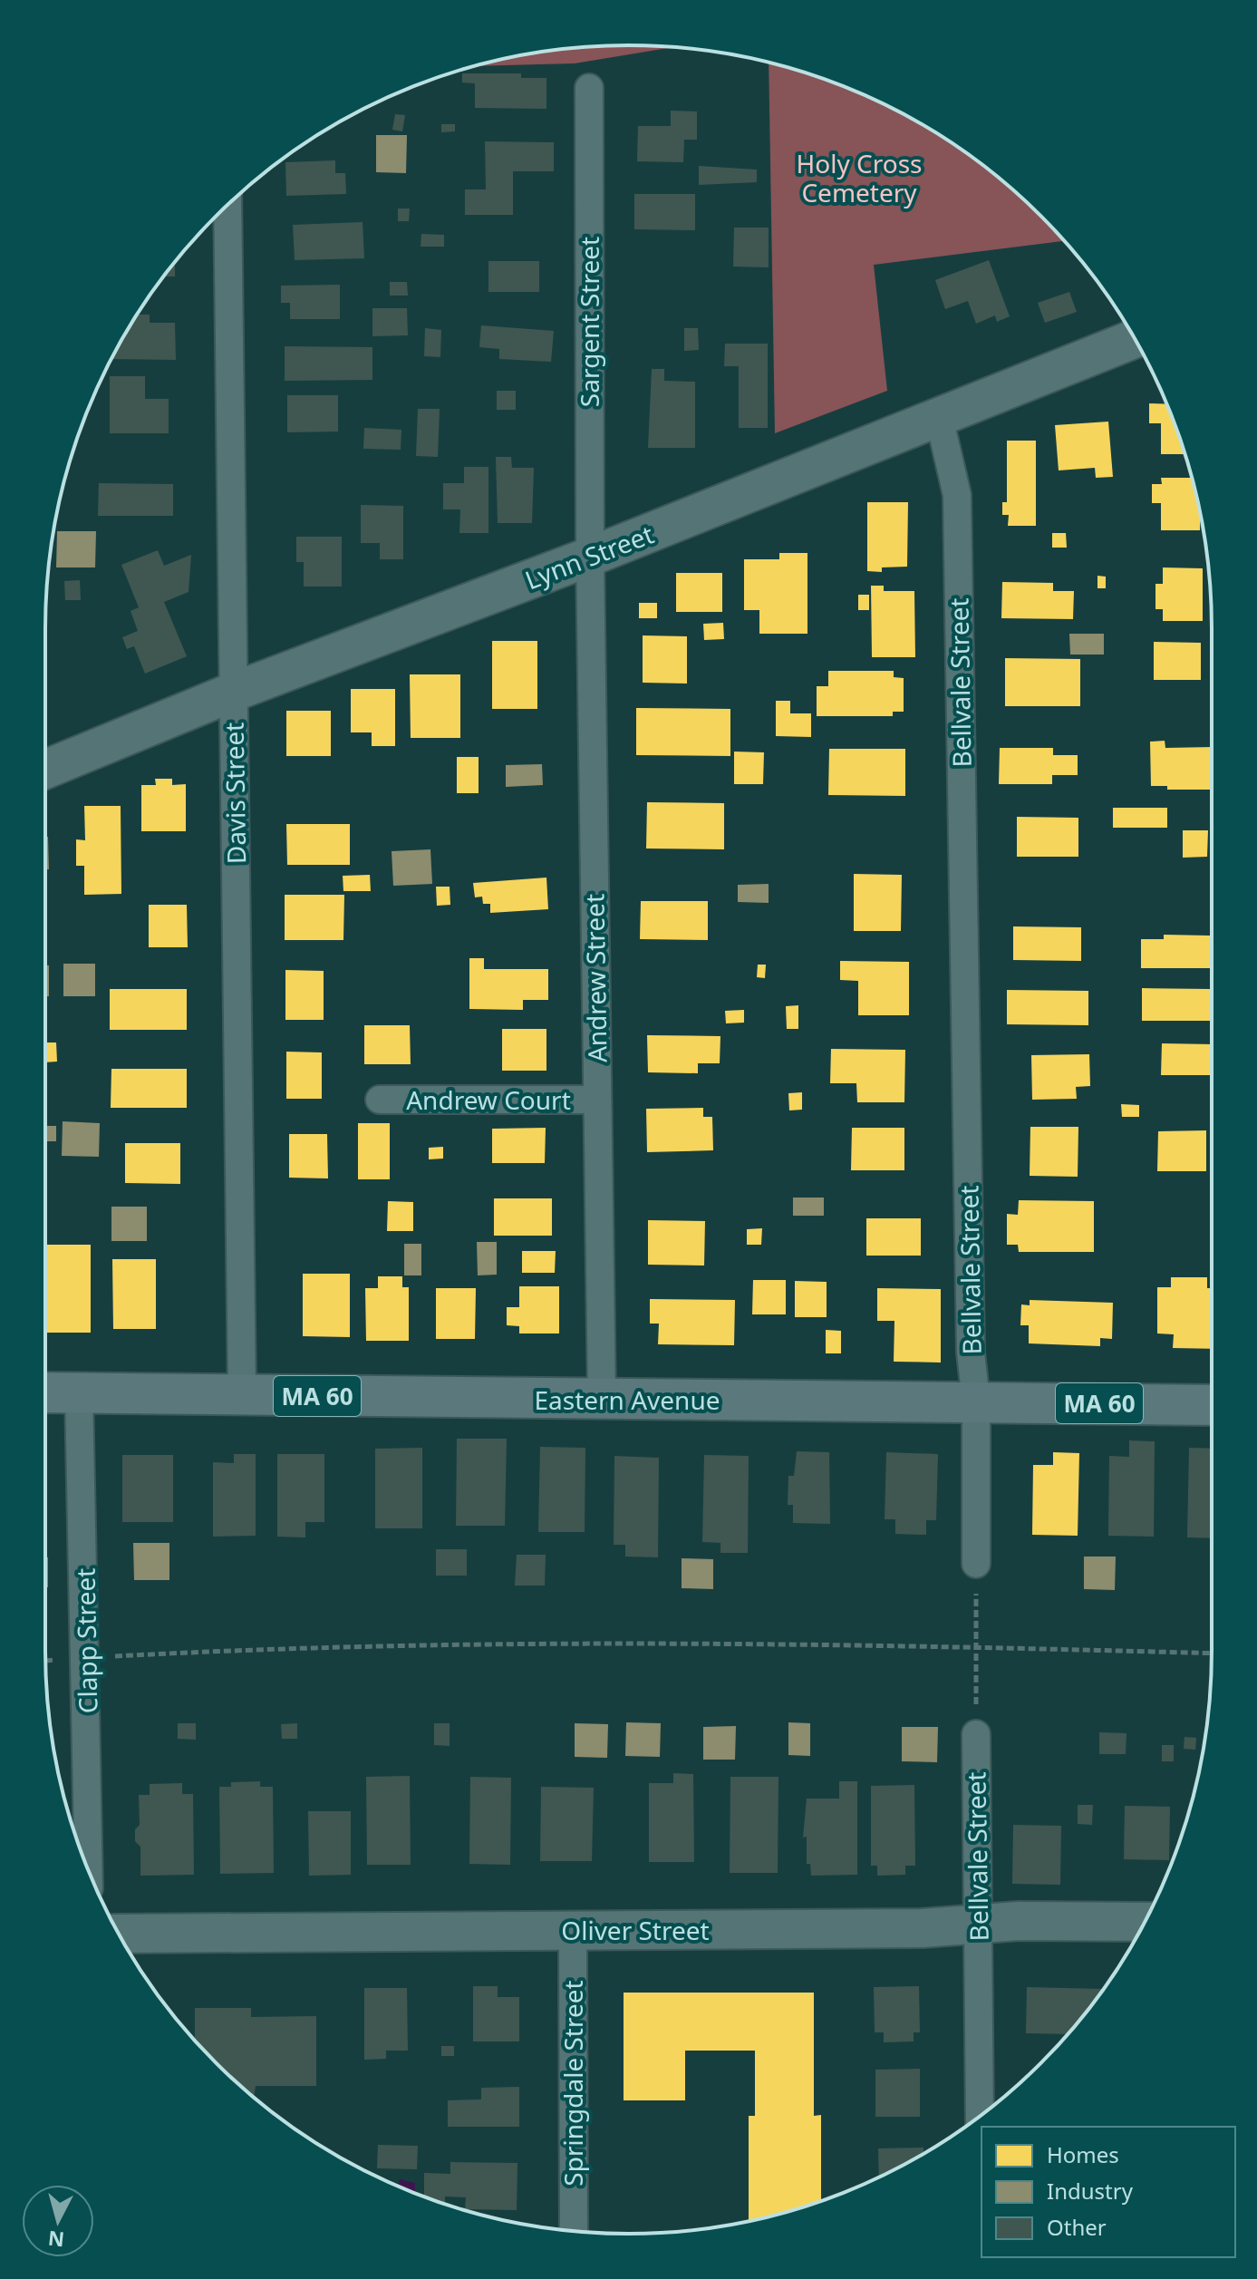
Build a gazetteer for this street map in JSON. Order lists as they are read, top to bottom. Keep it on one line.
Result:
{"streets":{"main road":["Lynn Street","MA 60","Eastern Avenue","Oliver Street"],"street":["Sargent Street","Bellvale Street","Davis Street","Andrew Street","Andrew Court","Clapp Street","Springdale Street"]},"crossings":[["Sargent Street","Lynn Street"],["Sargent Street","Andrew Street"],["Lynn Street","Bellvale Street"],["Lynn Street","Davis Street"],["Lynn Street","Andrew Street"],["Bellvale Street","Eastern Avenue"],["Bellvale Street","Oliver Street"],["Davis Street","Eastern Avenue"],["Andrew Street","Andrew Court"],["Andrew Street","Eastern Avenue"],["Eastern Avenue","Clapp Street"],["Oliver Street","Springdale Street"]],"parks":["Holy Cross Cemetery"],"legend":["Homes","Industry","Other"],"north":"bottom"}
